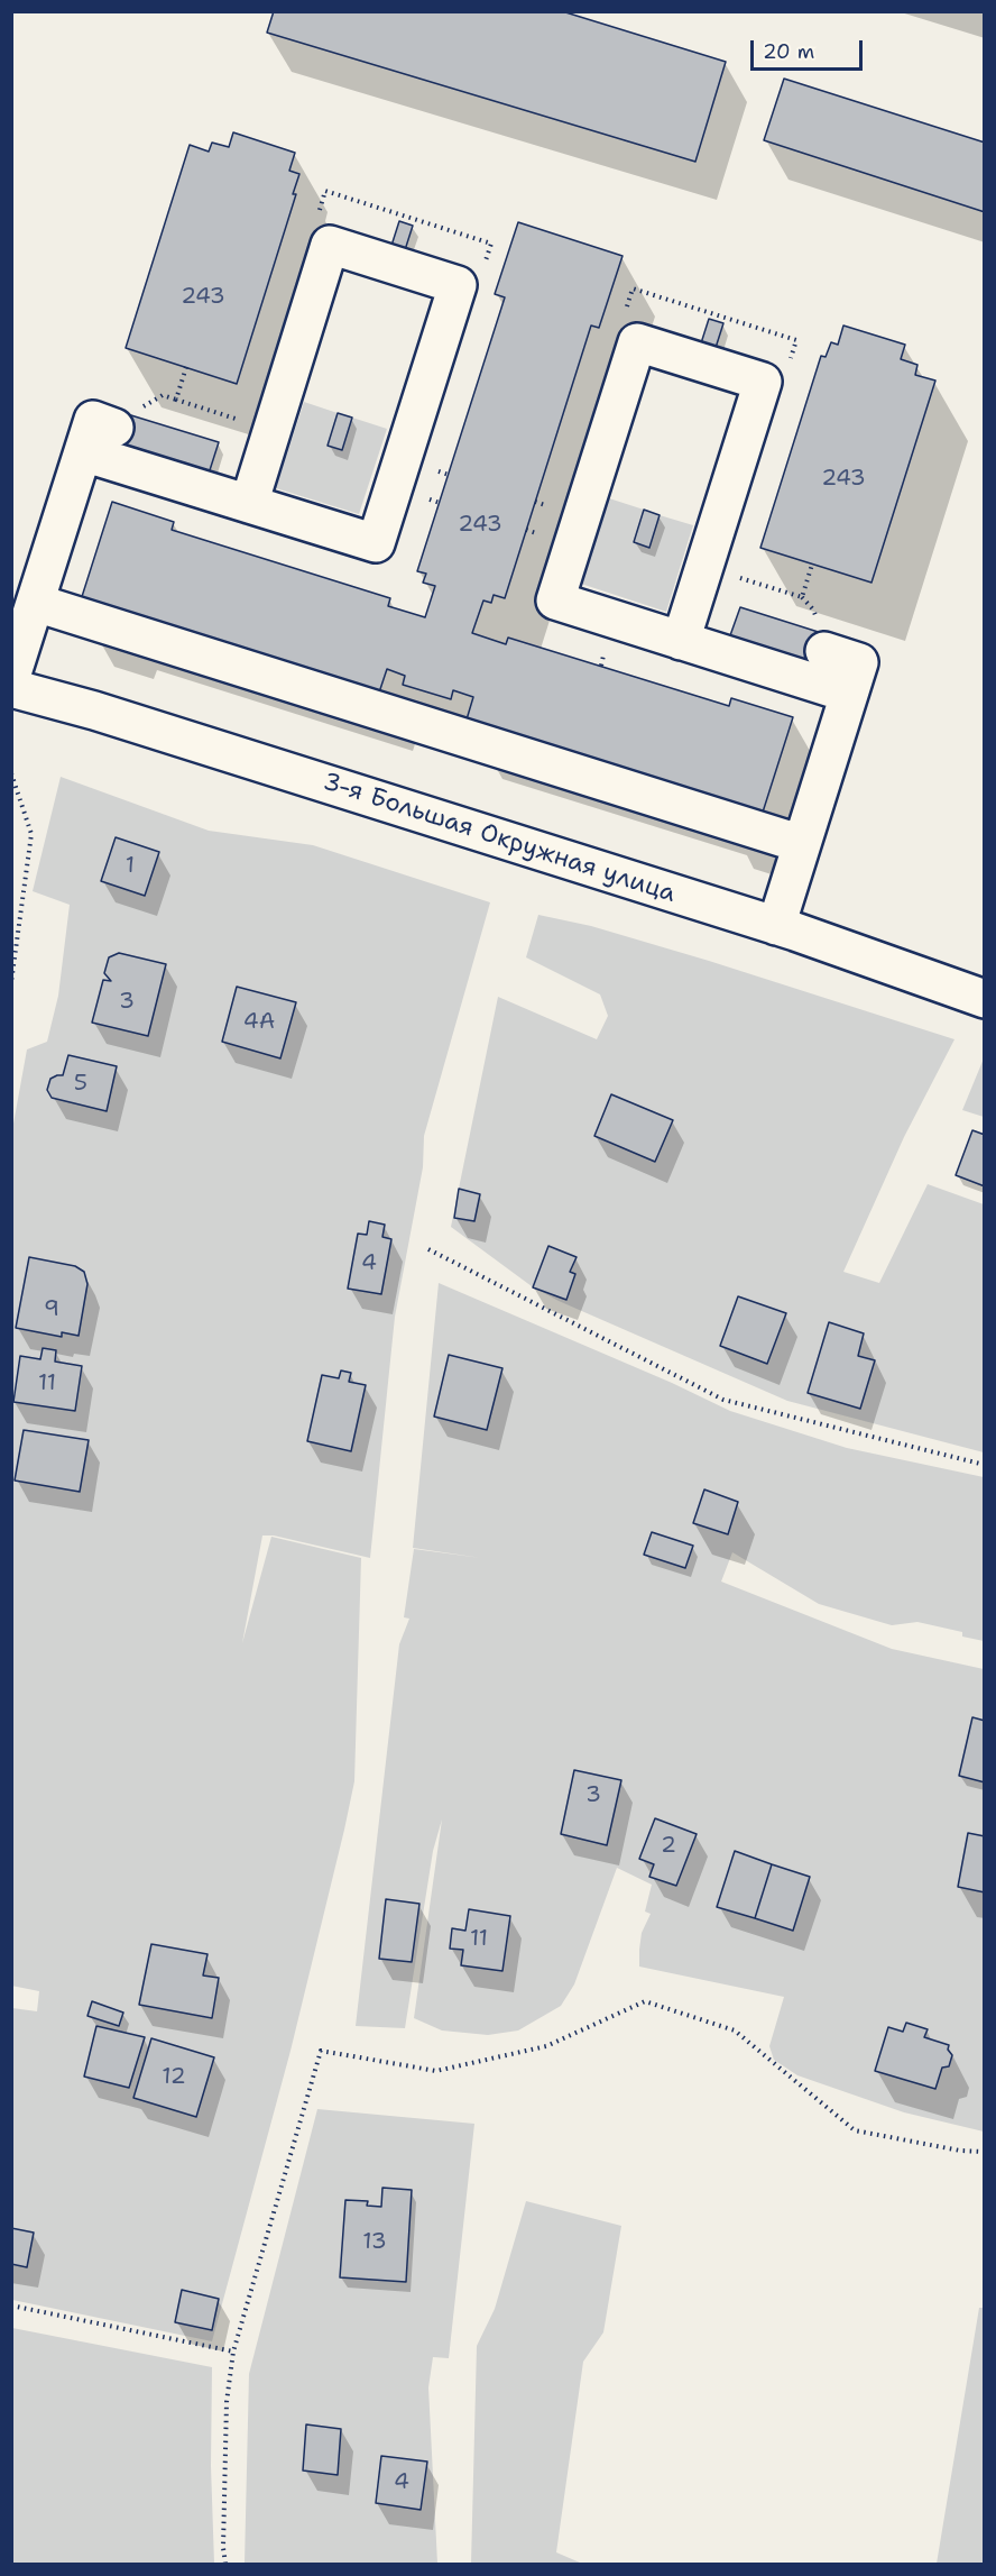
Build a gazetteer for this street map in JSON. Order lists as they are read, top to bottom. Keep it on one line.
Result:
{"streets":{"street":["3-я Большая Окружная улица"]},"house_numbers":["243","243","243","1","3","4А","5","4","9","11","3","2","11","12","13","4"],"scale_bar":"20 m"}
